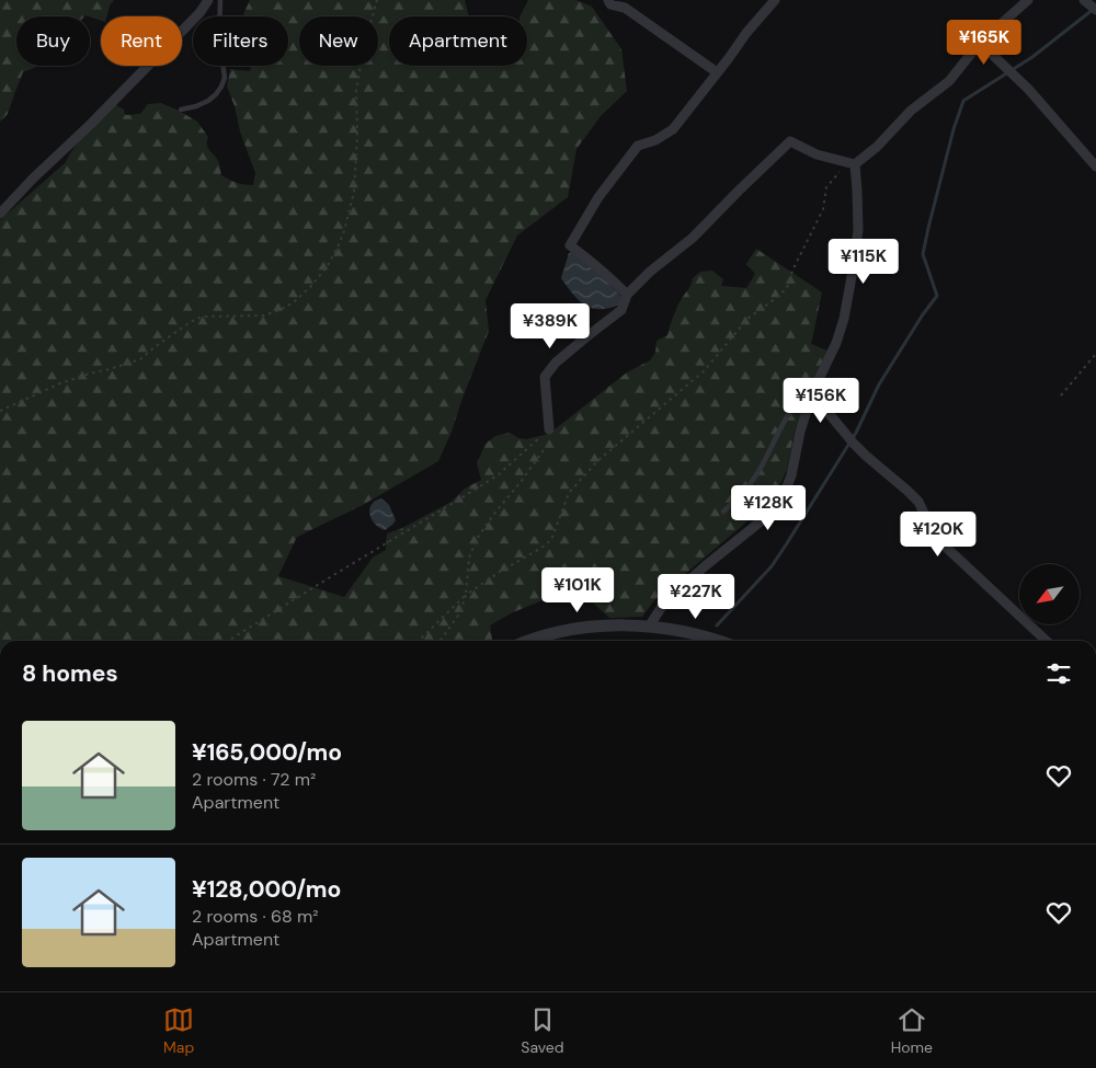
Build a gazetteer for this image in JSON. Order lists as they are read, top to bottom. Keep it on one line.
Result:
{"north":"bottom left","page":{"chip":["Buy","Rent","Filters","New","Apartment"],"price":["¥165K","¥115K","¥389K","¥156K","¥128K","¥120K","¥101K","¥227K"],"heading":"8 homes","list":[{"name":"¥165,000/mo","note":"2 rooms · 72 m² · Apartment"},{"name":"¥128,000/mo","note":"2 rooms · 68 m² · Apartment"}],"tabs":["Map","Saved","Home"]}}
